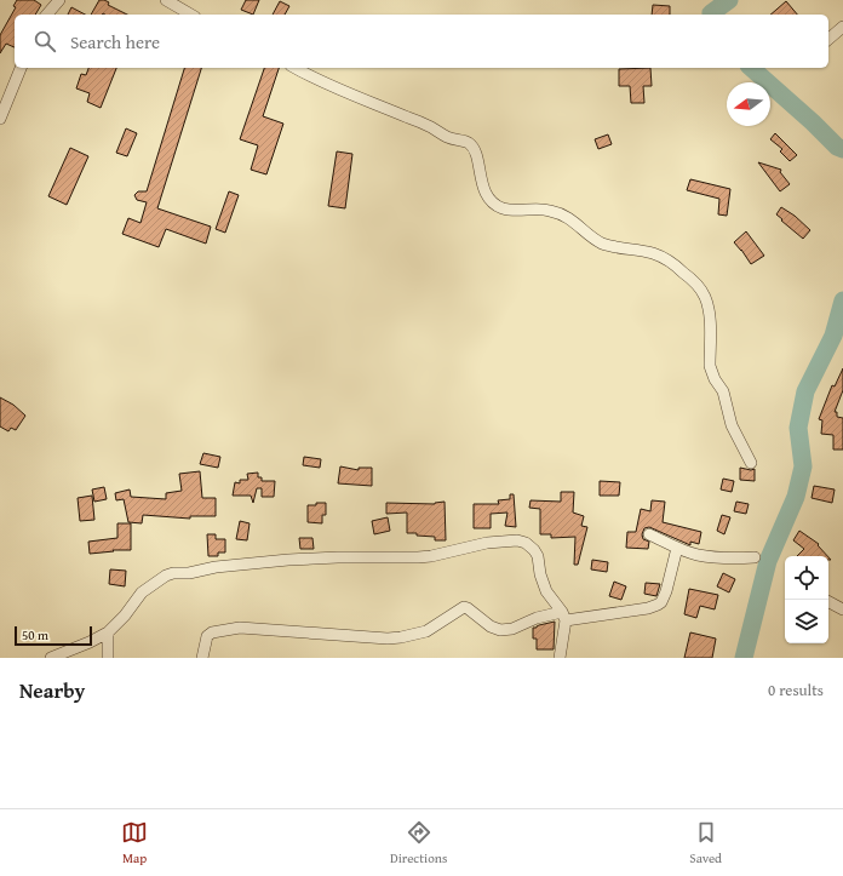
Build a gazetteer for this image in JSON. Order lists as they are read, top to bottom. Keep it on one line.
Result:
{"scale_bar":"50 m","north":"left","page":{"search":"Search here","scale":"50 m","heading":["Nearby","0 results"],"nav":["Map","Directions","Saved"]}}
